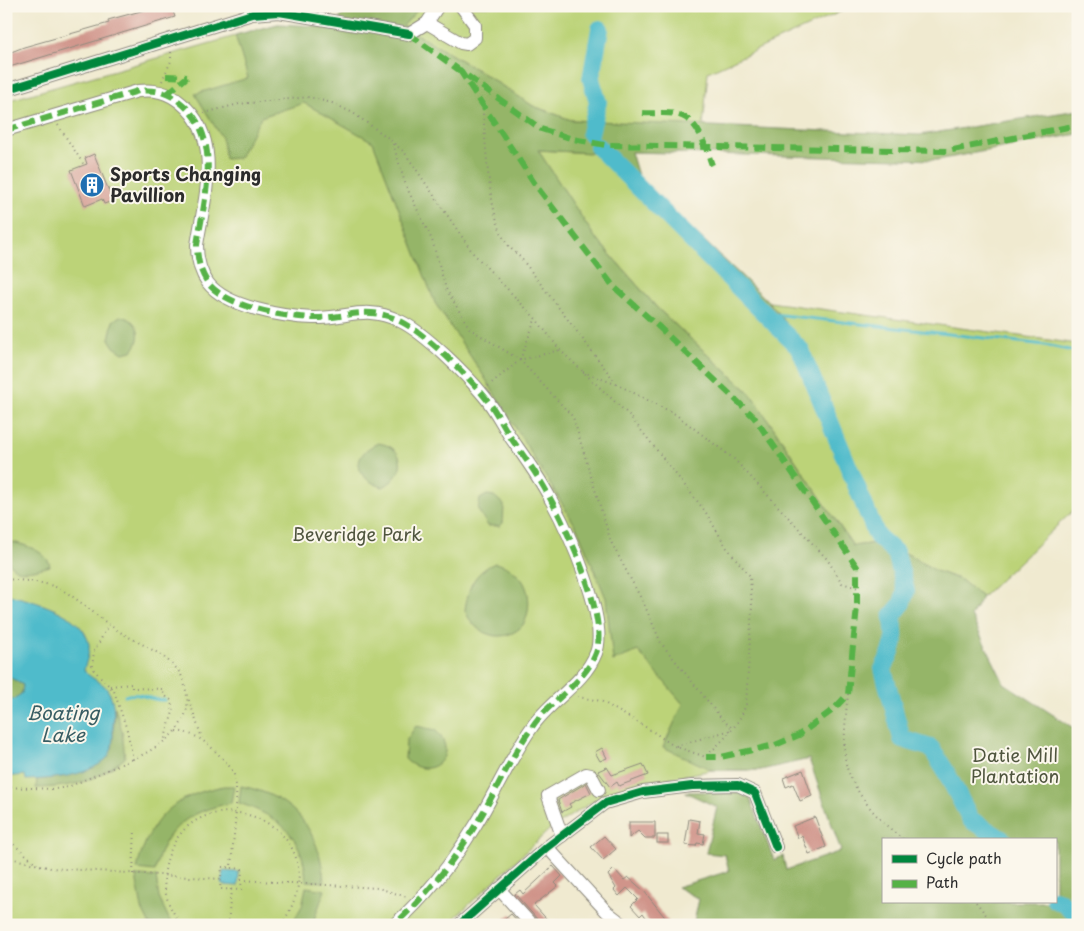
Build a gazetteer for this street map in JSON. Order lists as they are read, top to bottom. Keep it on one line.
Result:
{"water":["Boating Lake"],"parks":["Beveridge Park","Datie Mill Plantation"],"places":{"building":["Sports Changing Pavillion"]},"legend":["Cycle path","Path"]}
